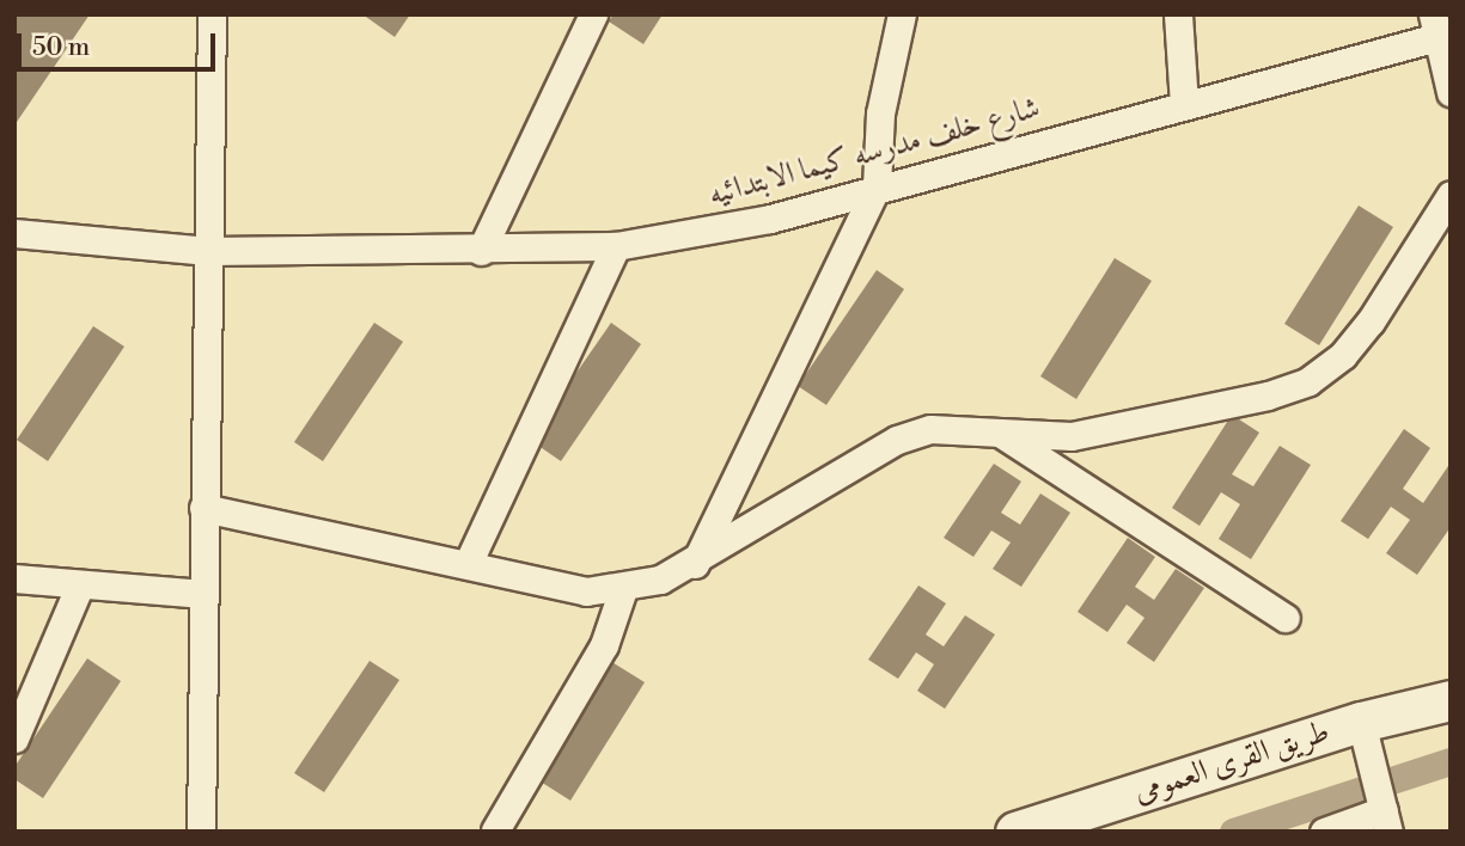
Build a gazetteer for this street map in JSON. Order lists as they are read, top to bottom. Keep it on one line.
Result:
{"streets":{"street":["شارع خلف مدرسه كيما الابتدائيه","طريق القرى العمومى"]},"scale_bar":"50 m"}
